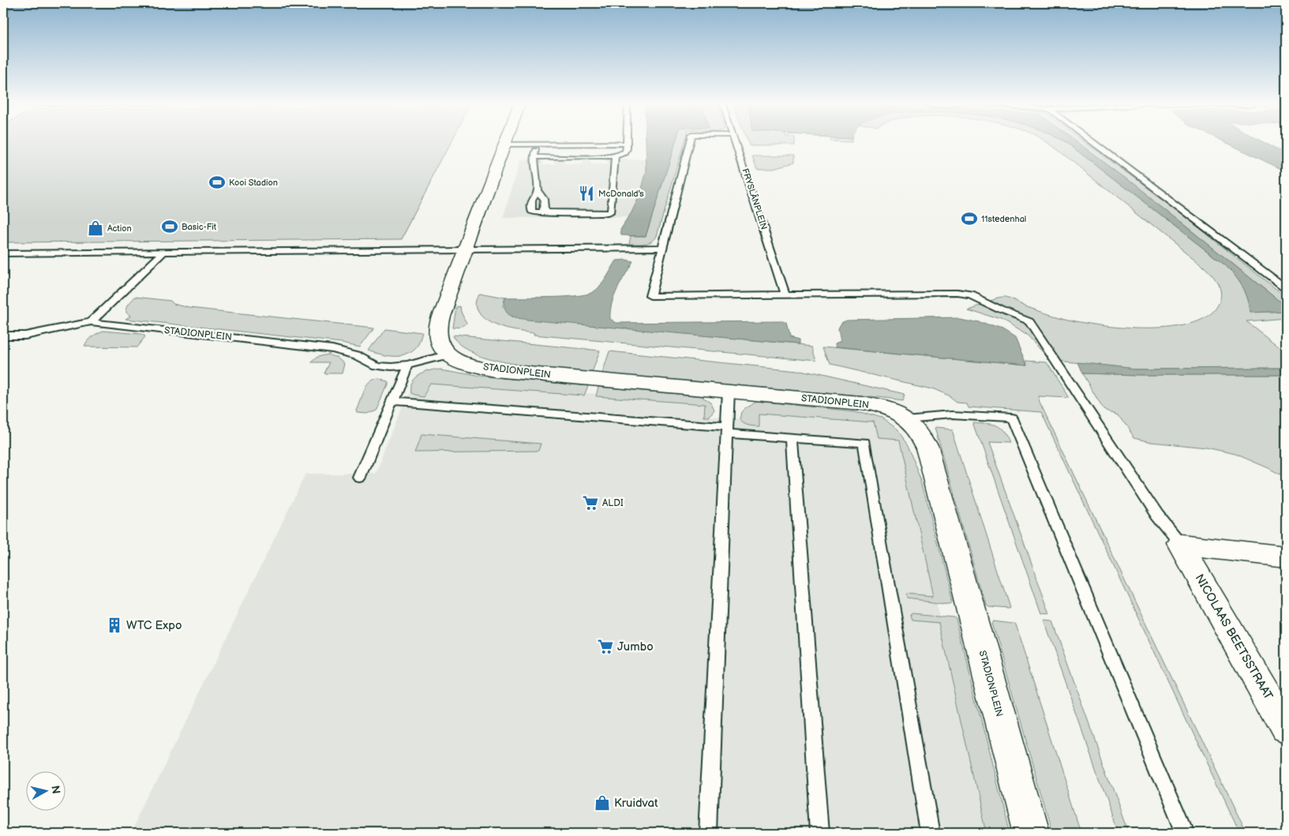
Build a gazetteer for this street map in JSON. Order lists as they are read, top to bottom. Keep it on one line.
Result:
{"streets":{"street":["STADIONPLEIN","NICOLAAS BEETSSTRAAT"],"lane":["FRYSLÂNPLEIN"]},"places":{"sports":["Kooi Stadion","11stedenhal","Basic-Fit"],"restaurant":["McDonald's"],"shop":["Action","Kruidvat"],"supermarket":["ALDI","Jumbo"],"building":["WTC Expo"]},"north":"right"}
